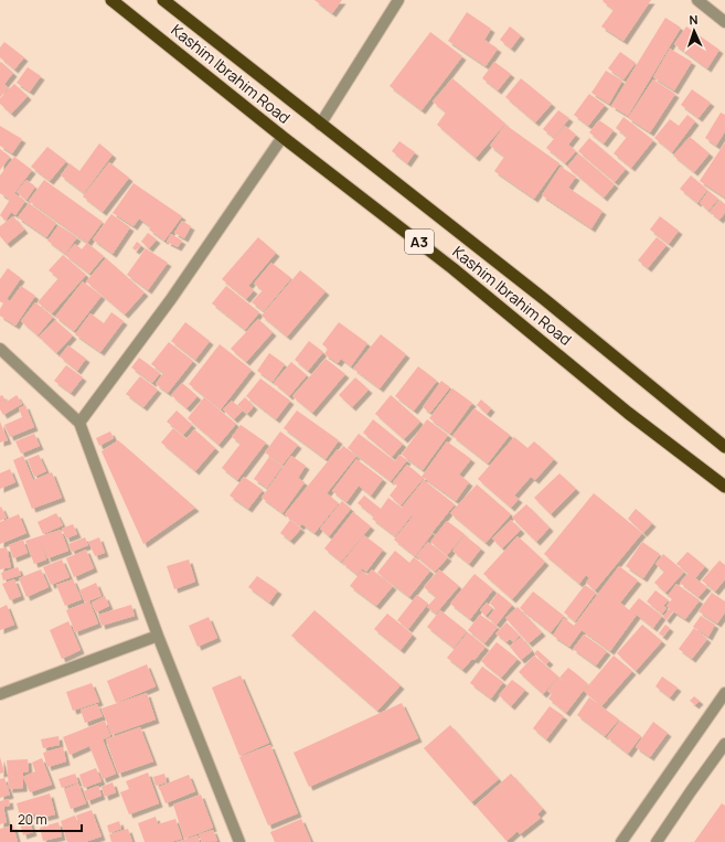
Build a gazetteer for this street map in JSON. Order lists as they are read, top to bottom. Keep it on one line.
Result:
{"streets":{"highway":["Kashim Ibrahim Road","A3"]},"scale_bar":"20 m","north":"top"}
